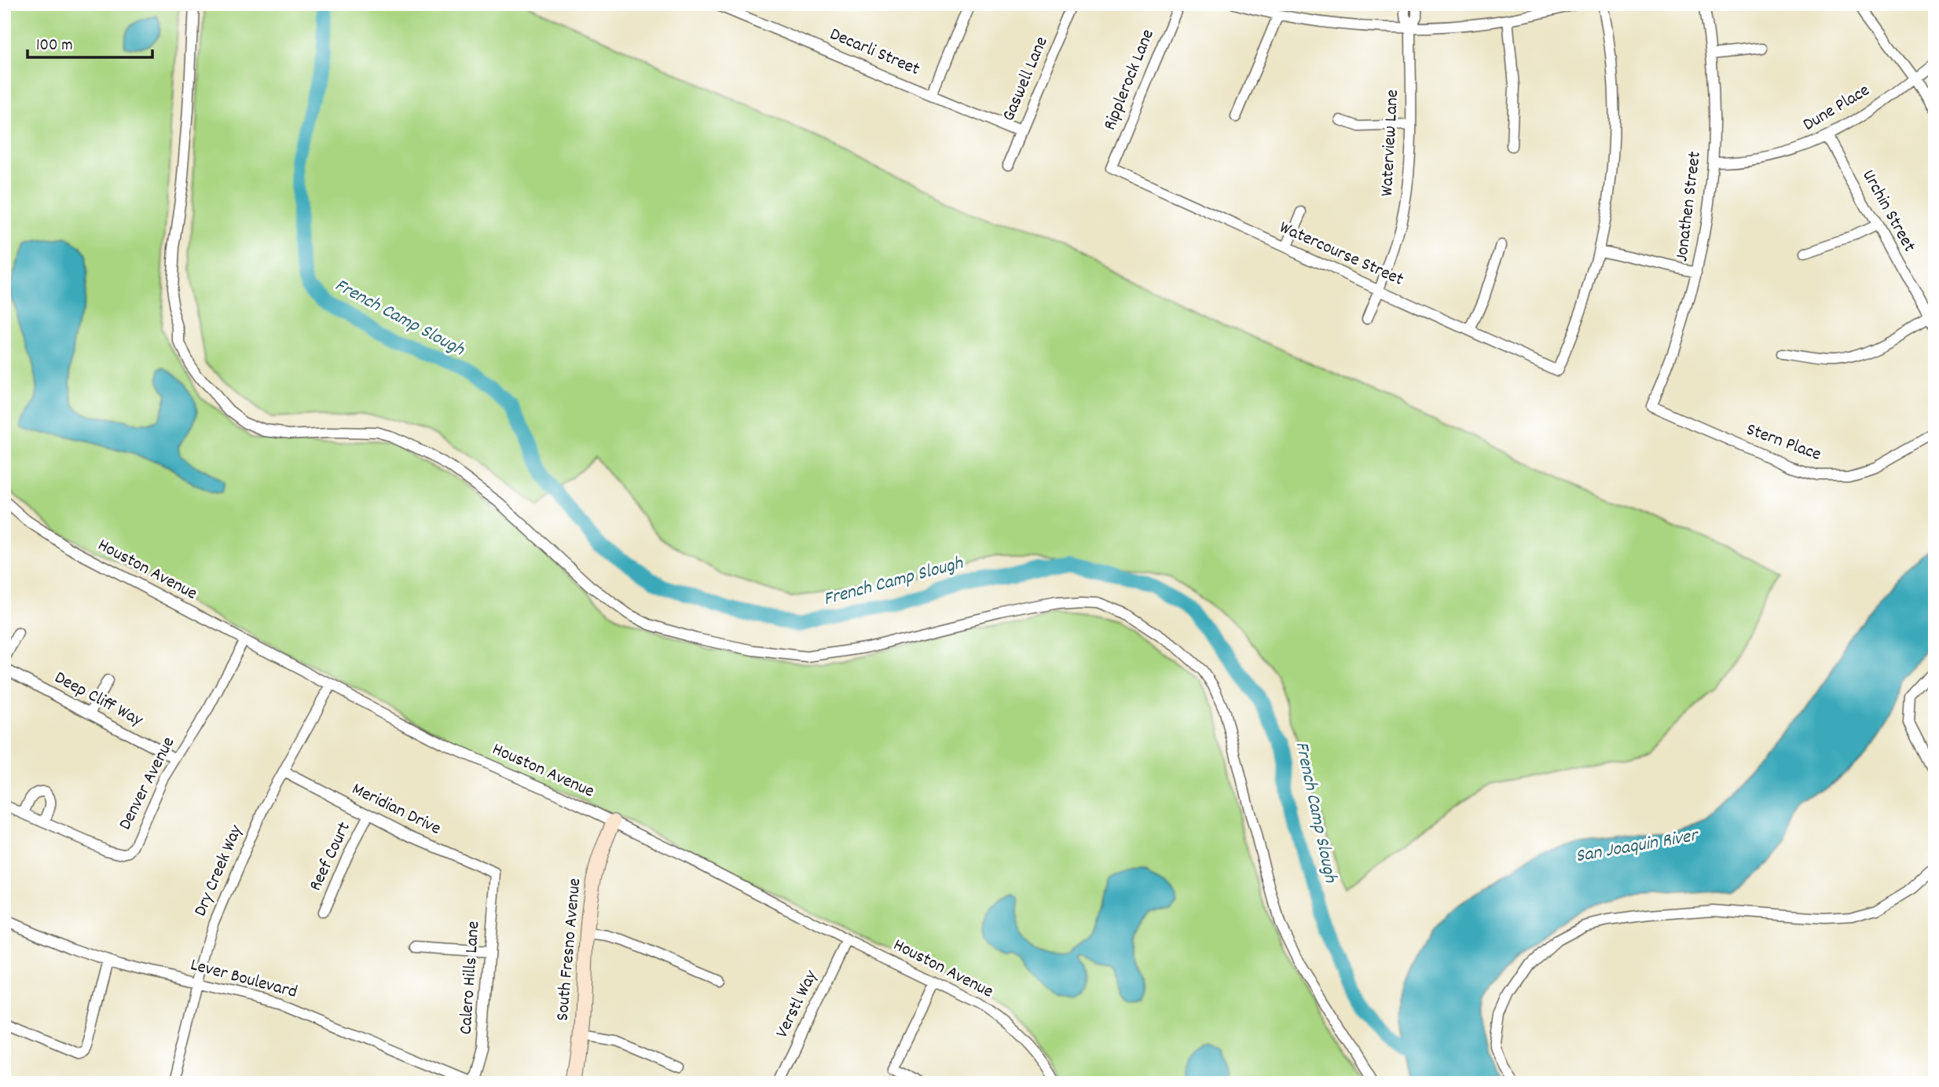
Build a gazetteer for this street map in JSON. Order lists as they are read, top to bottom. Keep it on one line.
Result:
{"streets":{"street":["Decarli Street","Gaswell Lane","Ripplerock Lane","Dune Place","Waterview Lane","Jonathen Street","Urchin Street","Watercourse Street","Stern Place","Houston Avenue","Deep Cliff Way","Denver Avenue","Meridian Drive","Reef Court","Dry Creek Way","South Fresno Avenue","Calero Hills Lane","Lever Boulevard","Verstl Way"]},"crossings":[["Decarli Street","Gaswell Lane"],["Ripplerock Lane","Watercourse Street"],["Dune Place","Jonathen Street"],["Dune Place","Urchin Street"],["Waterview Lane","Watercourse Street"],["Jonathen Street","Stern Place"],["Houston Avenue","Denver Avenue"],["Houston Avenue","Dry Creek Way"],["Houston Avenue","South Fresno Avenue"],["Houston Avenue","Verstl Way"],["Deep Cliff Way","Denver Avenue"],["Meridian Drive","Reef Court"],["Meridian Drive","Dry Creek Way"],["Meridian Drive","Calero Hills Lane"],["Dry Creek Way","Lever Boulevard"],["Calero Hills Lane","Lever Boulevard"]],"water":["French Camp Slough","San Joaquin River"],"scale_bar":"100 m"}
